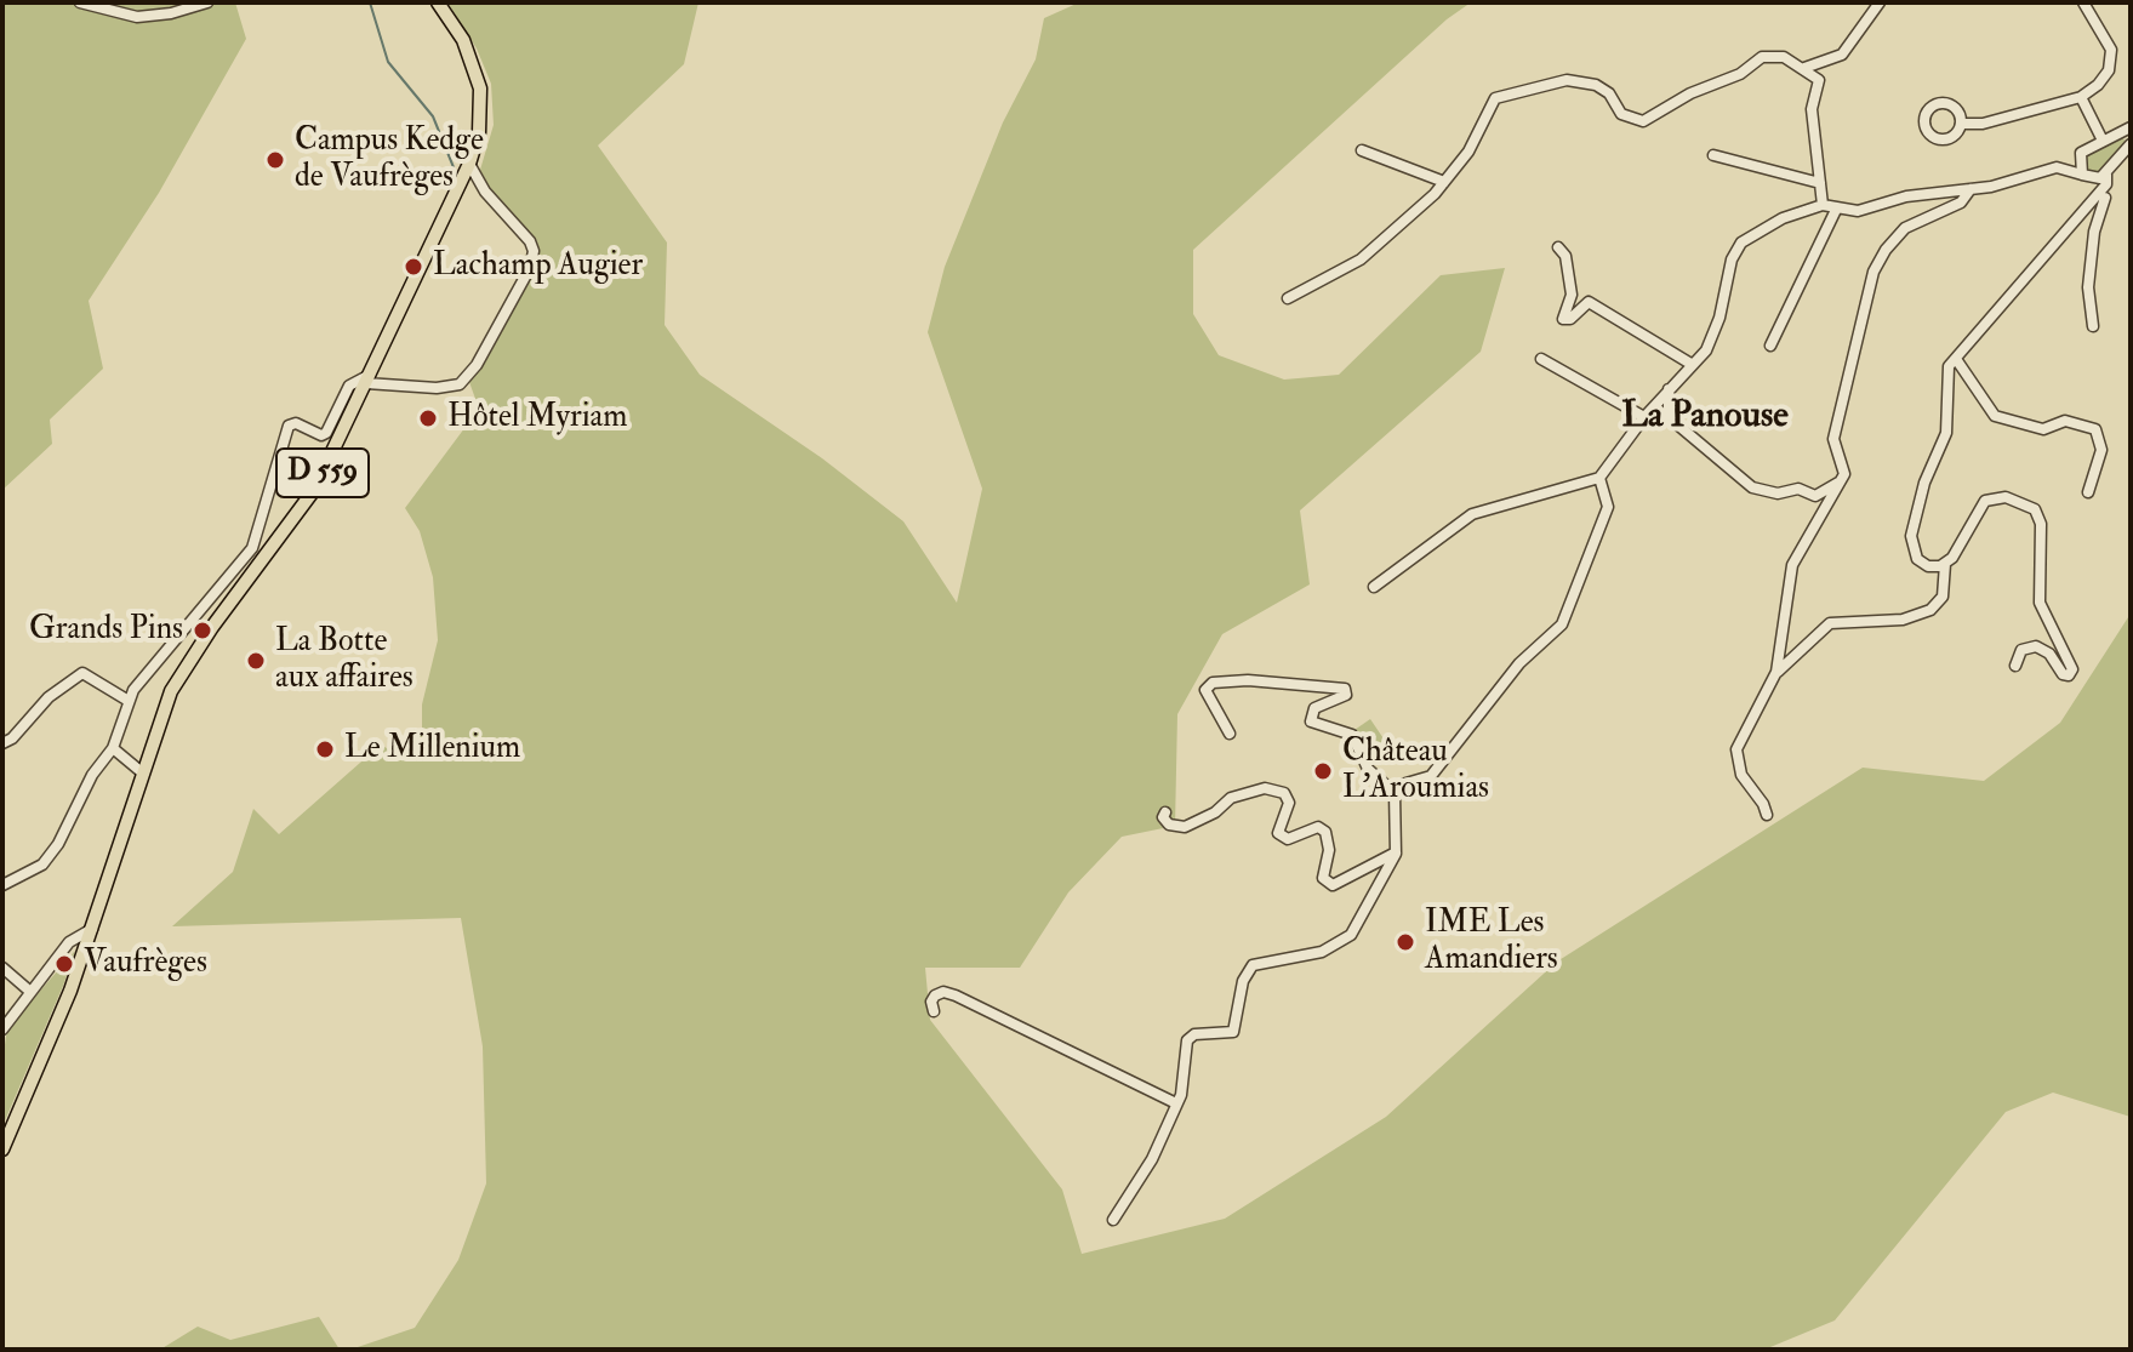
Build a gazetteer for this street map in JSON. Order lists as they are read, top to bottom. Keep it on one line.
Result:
{"streets":{"main road":["D 559"]},"districts":["La Panouse"],"places":["Campus Kedge de Vaufrèges","Lachamp Augier","Hôtel Myriam","Grands Pins","La Botte aux affaires","Le Millenium","Château L'Aroumias","IME Les Amandiers","Vaufrèges"]}
